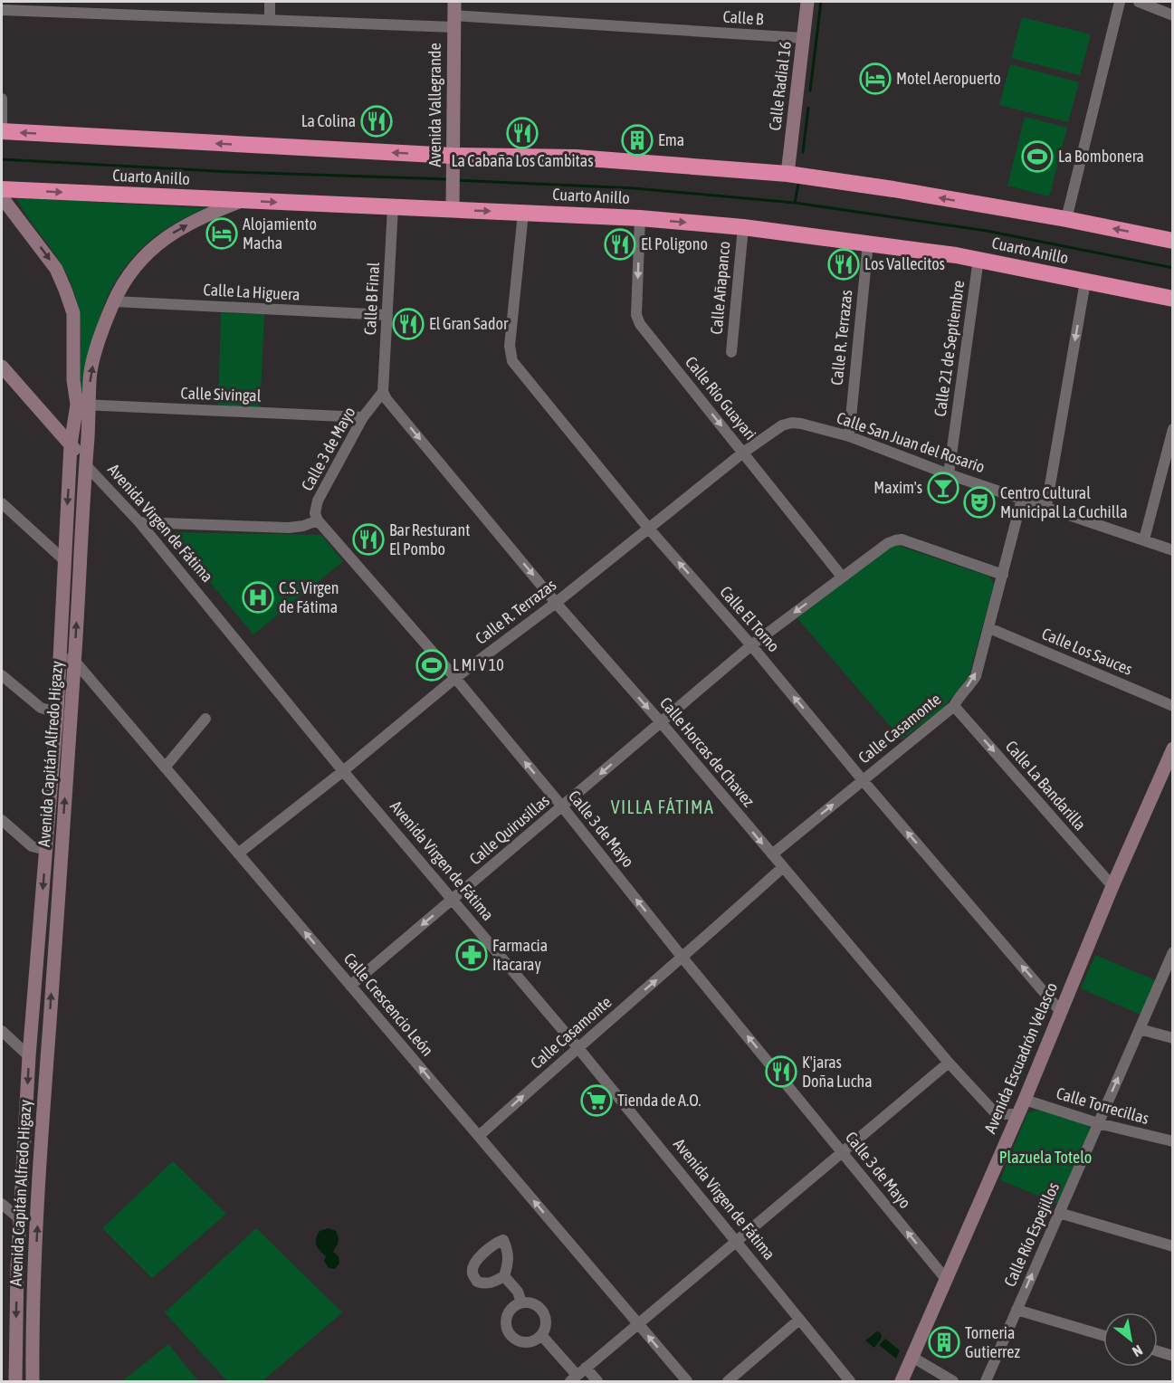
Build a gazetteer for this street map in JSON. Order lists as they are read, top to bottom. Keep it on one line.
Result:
{"streets":{"highway":["Cuarto Anillo"],"street":["Calle B","Calle Radial 16","Avenida Vallegrande","Calle Añapanco","Calle La Higuera","Calle B Final","Calle R. Terrazas","Calle 21 de Septiembre","Calle Sivingal","Calle Río Guayari","Calle San Juan del Rosario","Calle 3 de Mayo","Avenida Virgen de Fátima","Calle El Torno","Calle Los Sauces","Calle Casamonte","Calle Horcas de Chavez","Avenida Capitán Alfredo Higazy","Calle La Bandarilla","Calle Quirusillas","Calle Crescencio León","Avenida Escuadrón Velasco","Calle Torrecillas","Calle Río Espejillos"]},"crossings":[["Calle B","Calle Radial 16"],["Calle B","Avenida Vallegrande"],["Avenida Vallegrande","Cuarto Anillo"],["Cuarto Anillo","Calle Añapanco"],["Cuarto Anillo","Calle B Final"],["Cuarto Anillo","Calle R. Terrazas"],["Cuarto Anillo","Calle 21 de Septiembre"],["Cuarto Anillo","Calle Río Guayari"],["Cuarto Anillo","Calle El Torno"],["Cuarto Anillo","Avenida Capitán Alfredo Higazy"],["Calle La Higuera","Calle B Final"],["Calle La Higuera","Avenida Capitán Alfredo Higazy"],["Calle B Final","Calle 3 de Mayo"],["Calle B Final","Calle Horcas de Chavez"],["Calle R. Terrazas","Calle Río Guayari"],["Calle R. Terrazas","Calle San Juan del Rosario"],["Calle R. Terrazas","Calle 3 de Mayo"],["Calle R. Terrazas","Avenida Virgen de Fátima"],["Calle R. Terrazas","Calle El Torno"],["Calle R. Terrazas","Calle Horcas de Chavez"],["Calle R. Terrazas","Calle Crescencio León"],["Calle 21 de Septiembre","Calle San Juan del Rosario"],["Calle Sivingal","Calle 3 de Mayo"],["Calle Sivingal","Avenida Capitán Alfredo Higazy"],["Calle Río Guayari","Calle Quirusillas"],["Calle San Juan del Rosario","Calle Casamonte"],["Calle 3 de Mayo","Calle Casamonte"],["Calle 3 de Mayo","Calle Horcas de Chavez"],["Calle 3 de Mayo","Calle Quirusillas"],["Calle 3 de Mayo","Avenida Escuadrón Velasco"],["Avenida Virgen de Fátima","Calle Casamonte"],["Avenida Virgen de Fátima","Avenida Capitán Alfredo Higazy"],["Avenida Virgen de Fátima","Calle Quirusillas"],["Calle El Torno","Calle Casamonte"],["Calle El Torno","Calle Quirusillas"],["Calle El Torno","Avenida Escuadrón Velasco"],["Calle Los Sauces","Calle Casamonte"],["Calle Casamonte","Calle Horcas de Chavez"],["Calle Casamonte","Calle La Bandarilla"],["Calle Casamonte","Calle Quirusillas"],["Calle Casamonte","Calle Crescencio León"],["Calle Horcas de Chavez","Calle Quirusillas"],["Calle Horcas de Chavez","Avenida Escuadrón Velasco"],["Avenida Capitán Alfredo Higazy","Calle Crescencio León"],["Calle La Bandarilla","Avenida Escuadrón Velasco"],["Calle Quirusillas","Calle Crescencio León"],["Avenida Escuadrón Velasco","Calle Torrecillas"],["Calle Torrecillas","Calle Río Espejillos"]],"one_way":["Calle Río Guayari","Calle 3 de Mayo","Calle El Torno","Calle Casamonte","Calle Horcas de Chavez","Calle La Bandarilla","Calle Quirusillas","Calle Crescencio León","Calle Río Espejillos"],"districts":["VILLA FÁTIMA"],"parks":["Plazuela Totelo"],"places":{"hotel":["Motel Aeropuerto","Alojamiento Macha"],"restaurant":["La Colina","La Cabaña Los Cambitas","El Poligono","Los Vallecitos","El Gran Sador","Bar Resturant El Pombo","K'jaras Doña Lucha"],"building":["Ema","Torneria Gutierrez"],"sports":["La Bombonera","L MI V 10"],"bar":["Maxim's"],"theatre":["Centro Cultural Municipal La Cuchilla"],"hospital":["C.S. Virgen de Fátima"],"pharmacy":["Farmacia Itacaray"],"supermarket":["Tienda de A.O."]},"north":"bottom right"}
